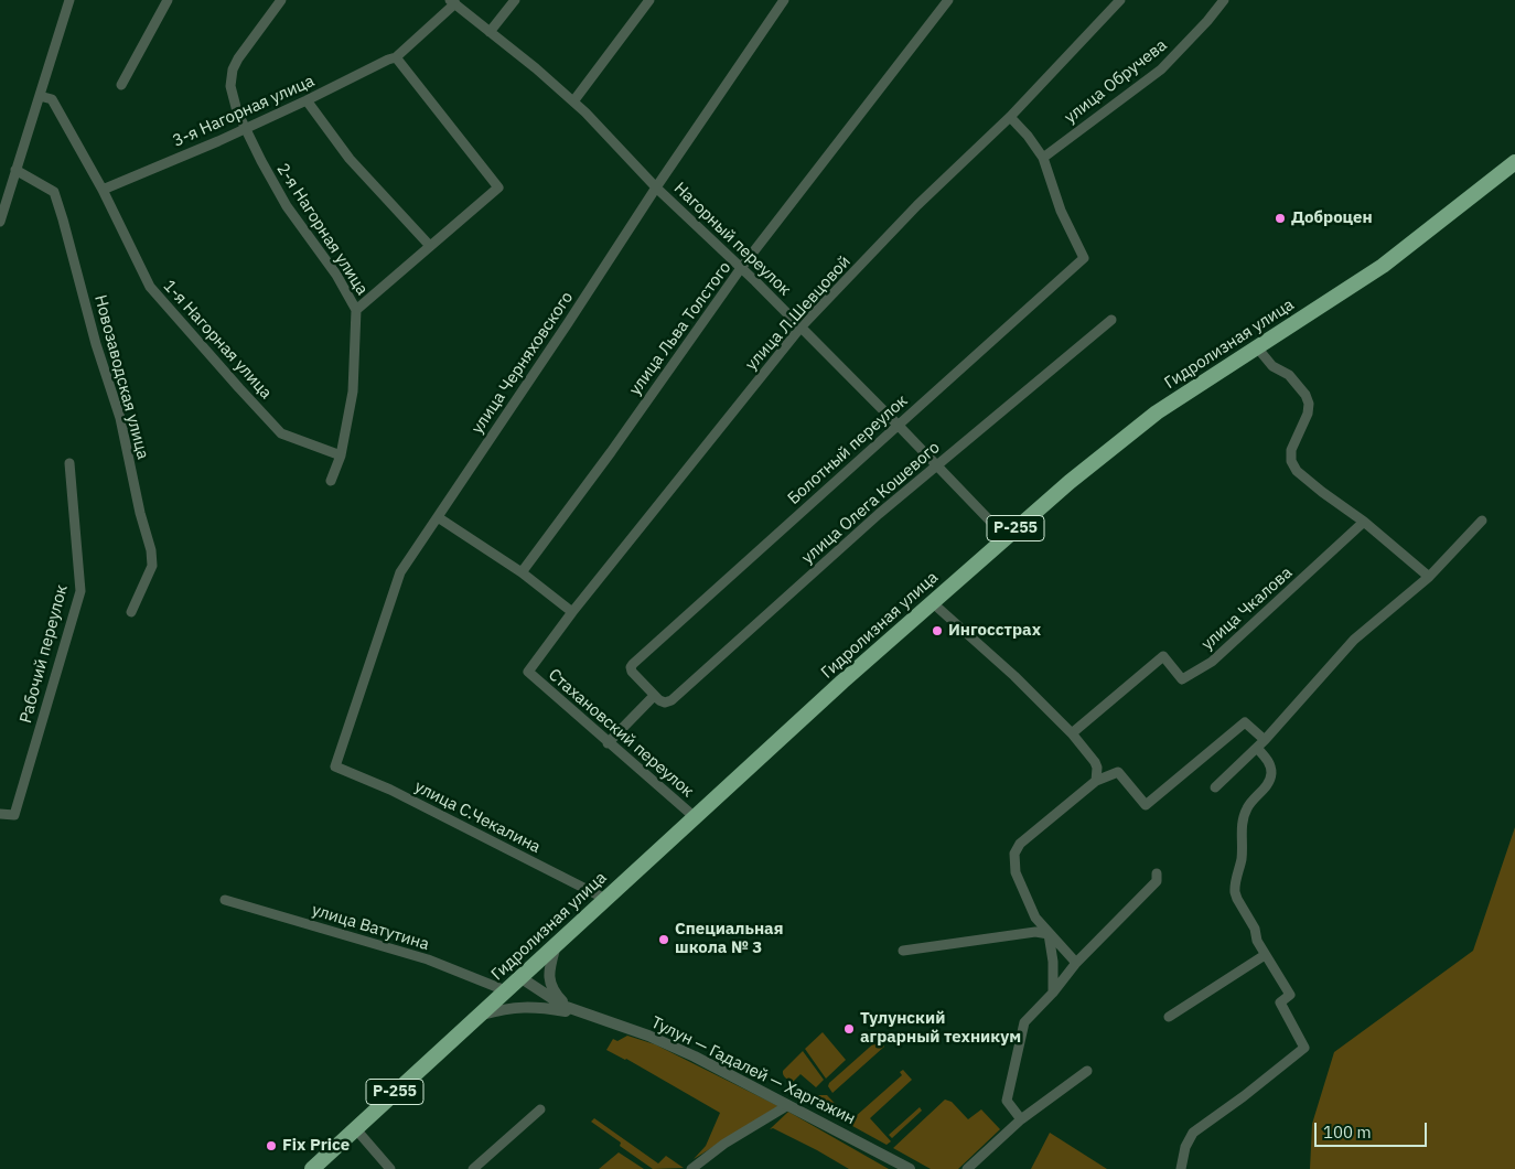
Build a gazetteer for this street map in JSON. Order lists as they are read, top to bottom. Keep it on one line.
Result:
{"streets":{"highway":["Гидролизная улица","Р-255"],"street":["улица Обручева","3-я Нагорная улица","2-я Нагорная улица","Нагорный переулок","улица Л.Шевцовой","улица Льва Толстого","1-я Нагорная улица","улица Черняховского","Новозаводская улица","Болотный переулок","улица Олега Кошевого","улица Чкалова","Рабочий переулок","Стахановский переулок","улица С.Чекалина","улица Ватутина","Тулун — Гадалей — Харгажин"]},"crossings":[["улица Обручева","Болотный переулок"],["3-я Нагорная улица","2-я Нагорная улица"],["3-я Нагорная улица","Нагорный переулок"],["3-я Нагорная улица","1-я Нагорная улица"],["2-я Нагорная улица","1-я Нагорная улица"],["Нагорный переулок","улица Л.Шевцовой"],["Нагорный переулок","улица Льва Толстого"],["Нагорный переулок","Гидролизная улица"],["Нагорный переулок","улица Черняховского"],["Нагорный переулок","Болотный переулок"],["Нагорный переулок","улица Олега Кошевого"],["улица Л.Шевцовой","Стахановский переулок"],["Гидролизная улица","Стахановский переулок"],["Гидролизная улица","улица С.Чекалина"],["Гидролизная улица","улица Ватутина"],["Гидролизная улица","Тулун — Гадалей — Харгажин"],["улица Черняховского","улица С.Чекалина"],["Болотный переулок","улица Олега Кошевого"]],"places":["Доброцен","Ингосстрах","Специальная школа № 3","Тулунский аграрный техникум","Fix Price"],"scale_bar":"100 m"}
